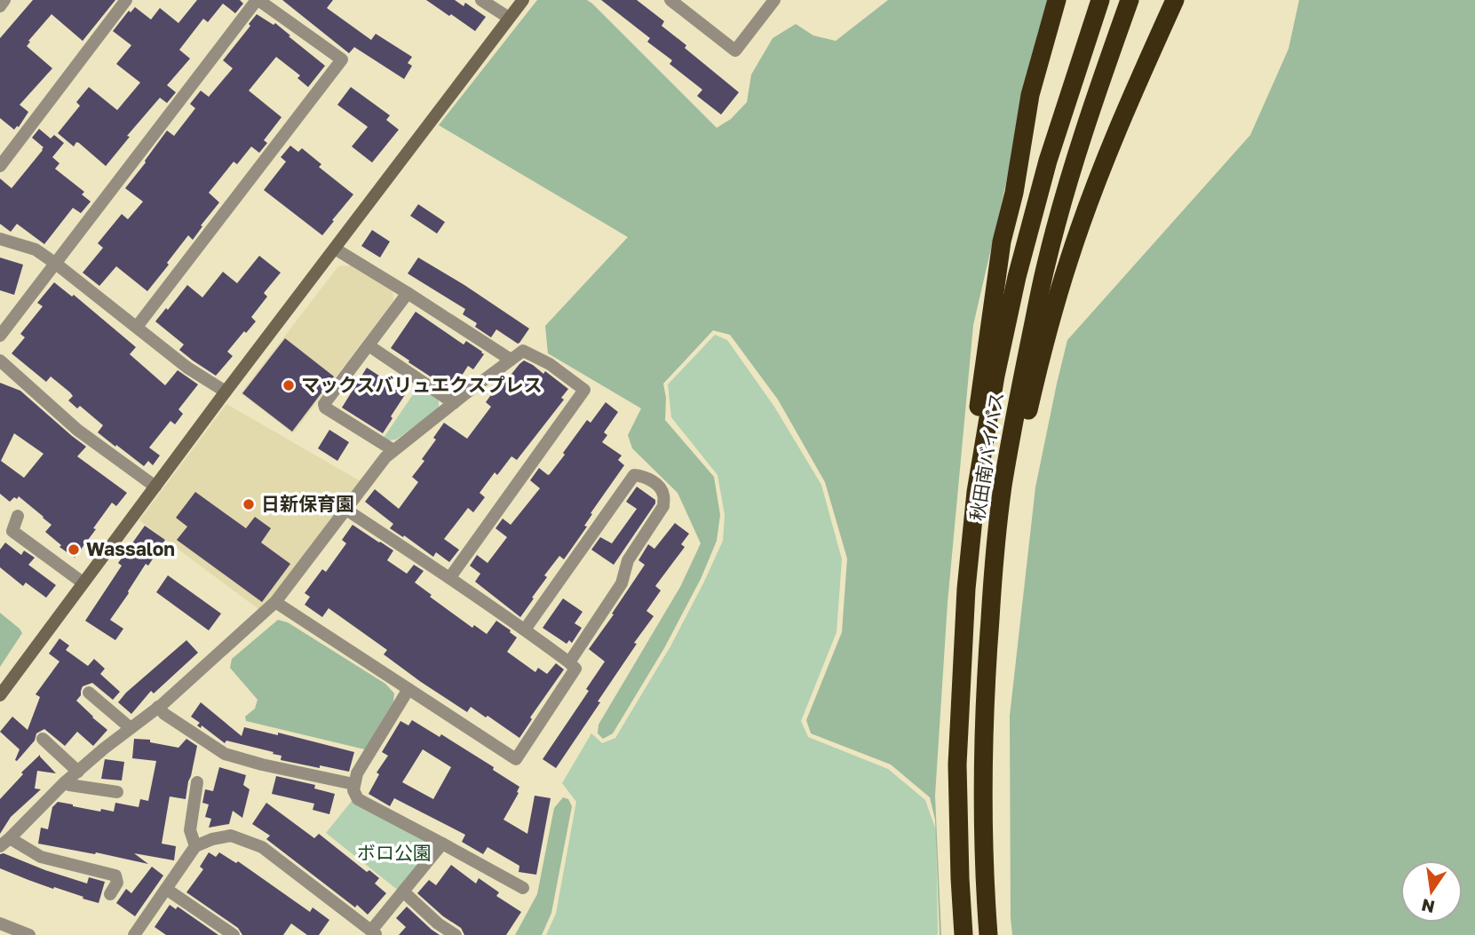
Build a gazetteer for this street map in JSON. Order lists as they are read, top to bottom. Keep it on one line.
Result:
{"streets":{"highway":["秋田南バイパス"]},"parks":["ボロ公園"],"places":["マックスバリュエクスプレス","日新保育園","Wassalon"],"north":"bottom"}
